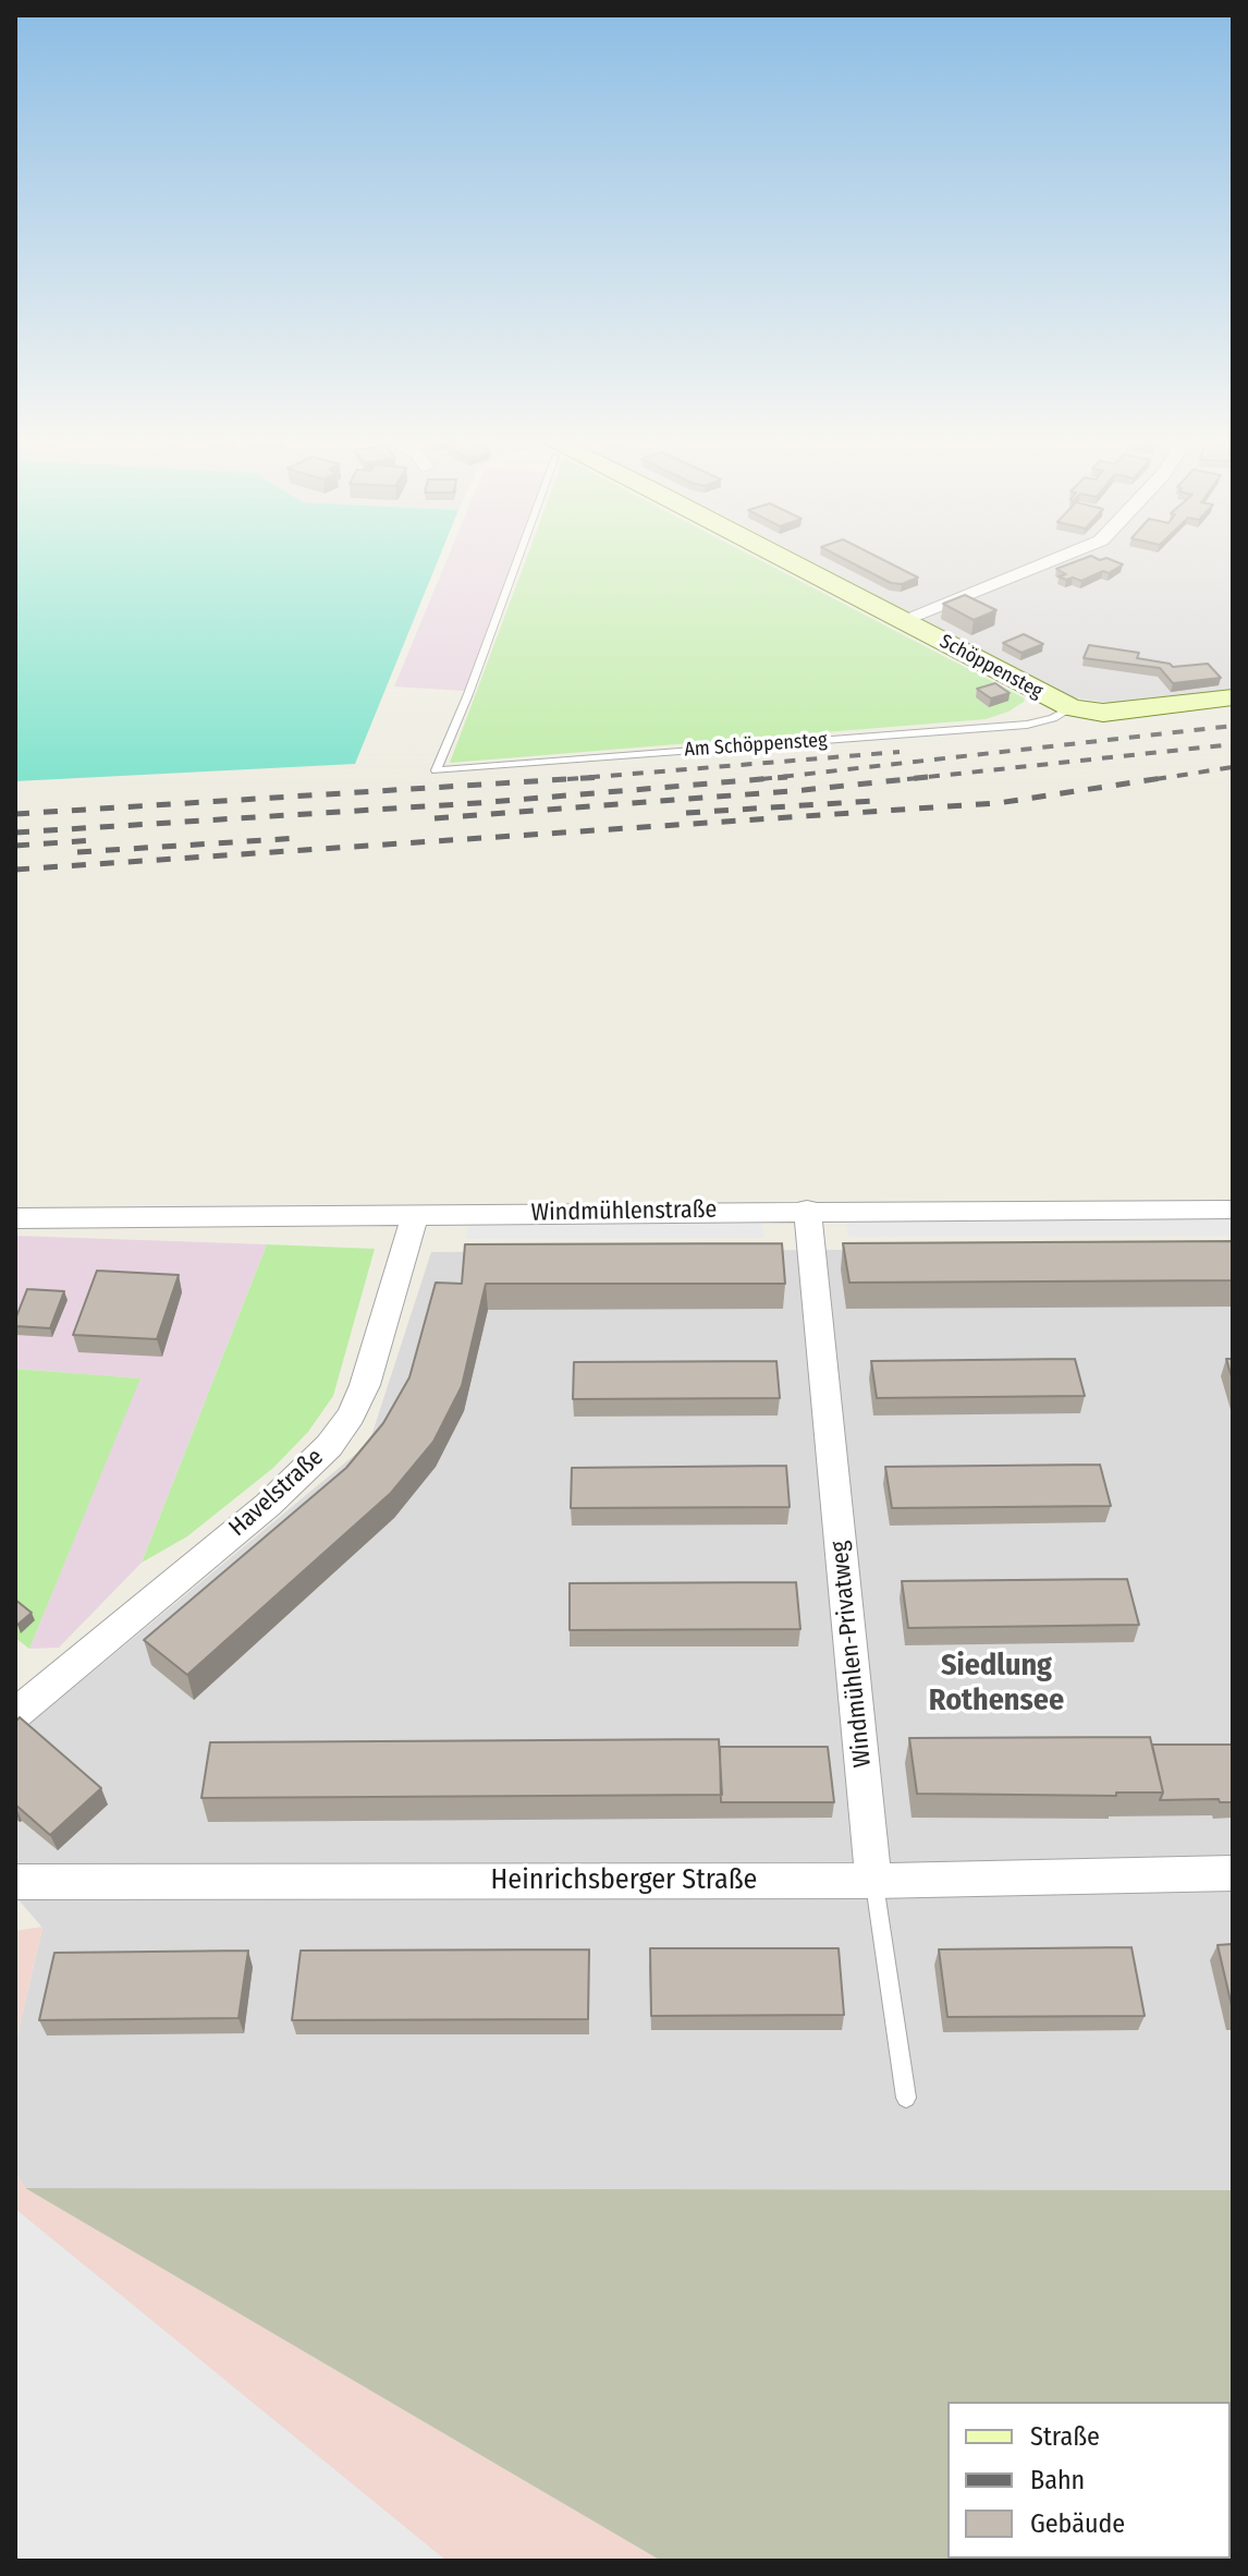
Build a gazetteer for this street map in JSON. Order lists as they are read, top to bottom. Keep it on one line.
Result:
{"streets":{"street":["Schöppensteg","Windmühlenstraße","Havelstraße","Windmühlen-Privatweg","Heinrichsberger Straße"],"lane":["Am Schöppensteg"]},"crossings":[["Schöppensteg","Am Schöppensteg"],["Windmühlenstraße","Havelstraße"],["Windmühlenstraße","Windmühlen-Privatweg"],["Windmühlen-Privatweg","Heinrichsberger Straße"]],"districts":["Siedlung Rothensee"],"legend":["Straße","Bahn","Gebäude"]}
